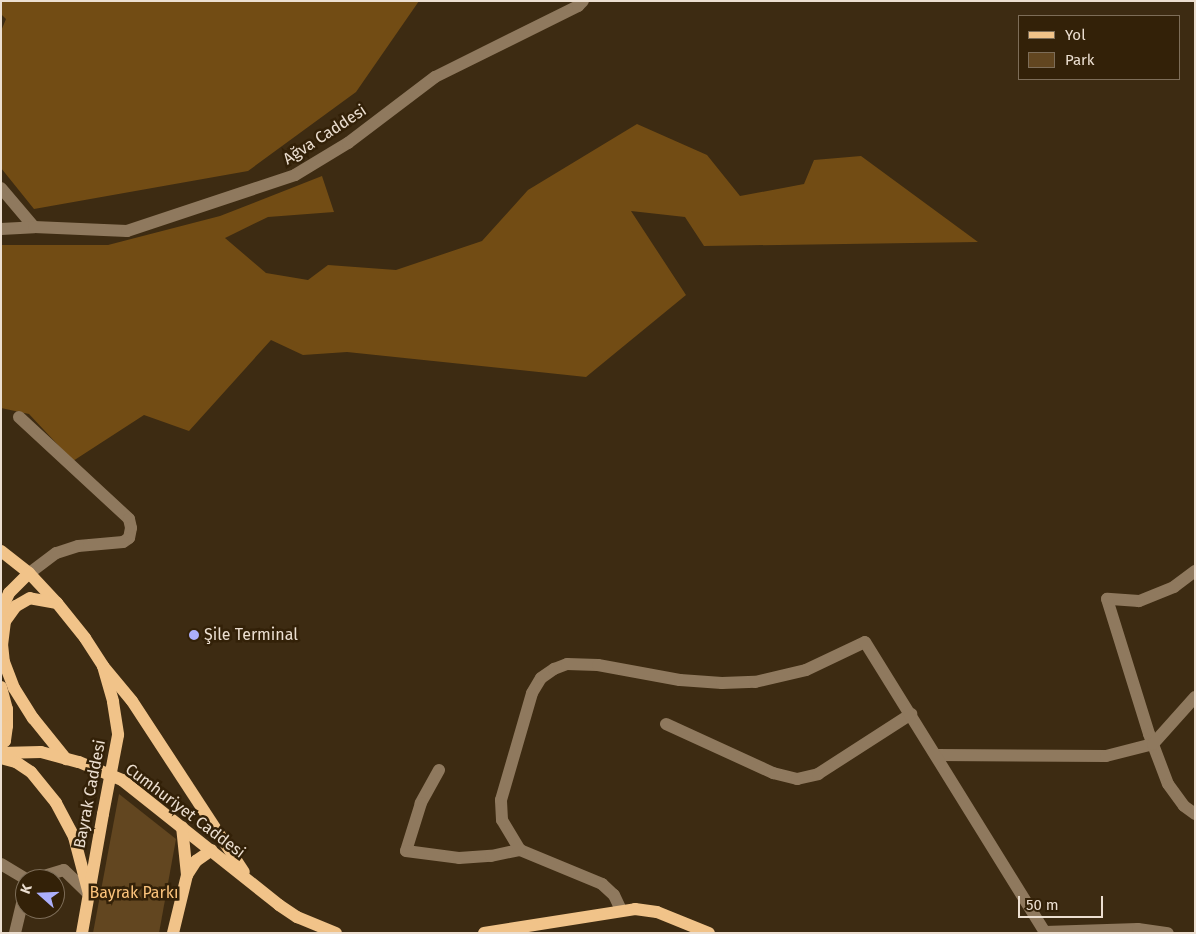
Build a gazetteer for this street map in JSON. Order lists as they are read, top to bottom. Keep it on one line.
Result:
{"streets":{"main road":["Bayrak Caddesi","Cumhuriyet Caddesi"],"street":["Ağva Caddesi"]},"parks":["Bayrak Parkı"],"places":["Şile Terminal"],"legend":["Yol","Park"],"scale_bar":"50 m","north":"left"}
